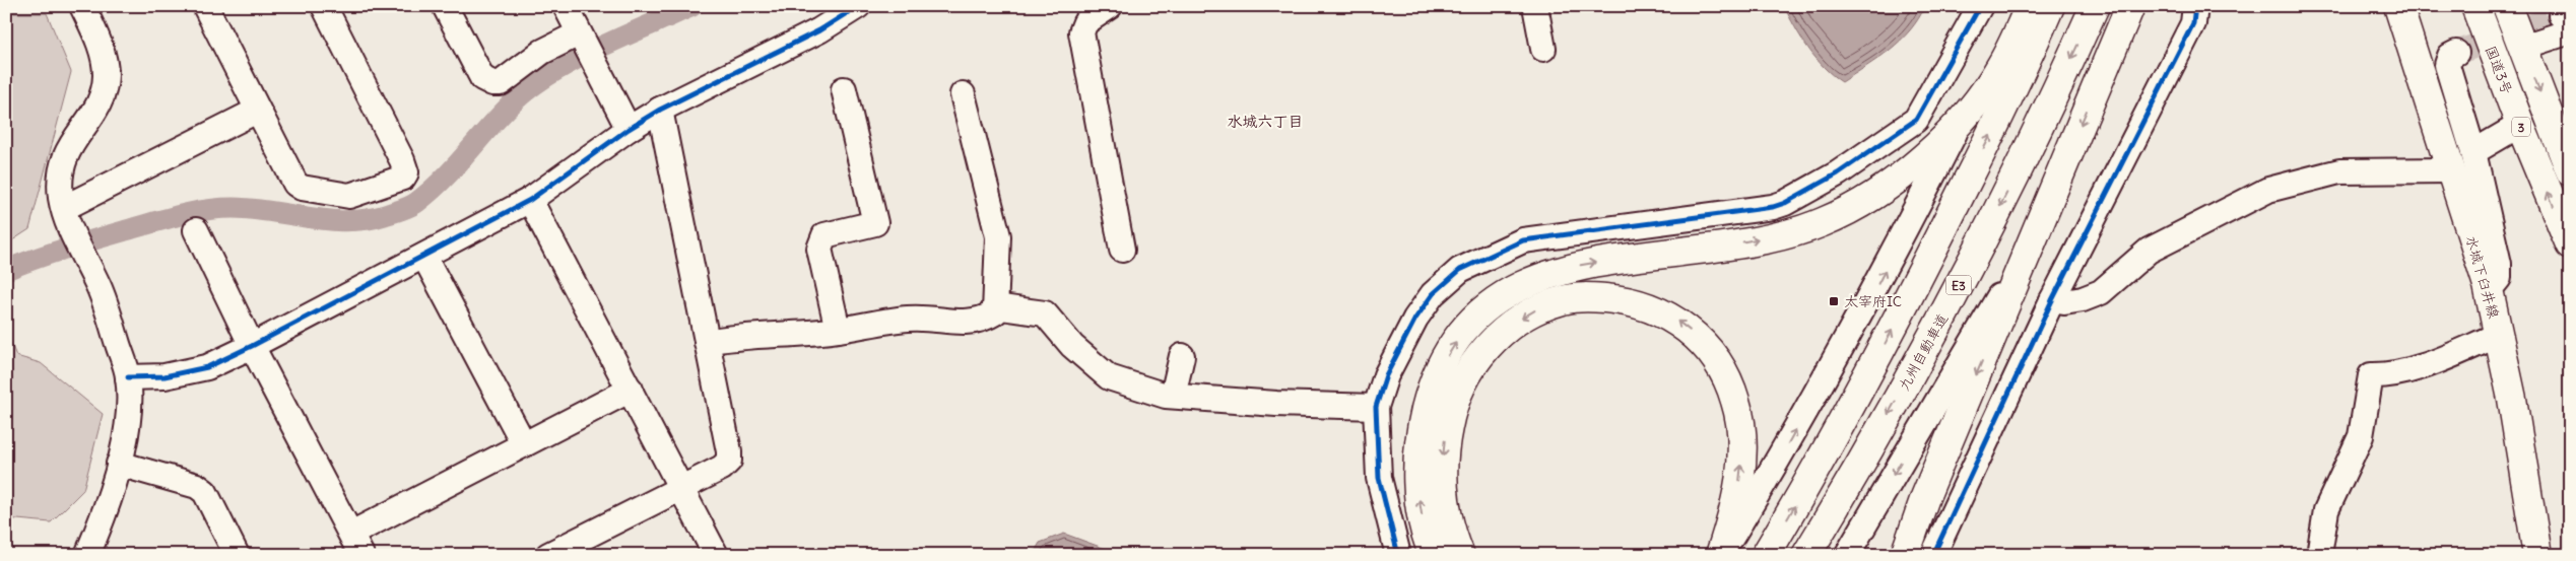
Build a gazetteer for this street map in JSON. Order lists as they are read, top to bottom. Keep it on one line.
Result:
{"streets":{"main road":["国道3号","3","水城下臼井線","E3","九州自動車道"]},"districts":["水城六丁目"],"places":{"transit":["太宰府IC"]}}
